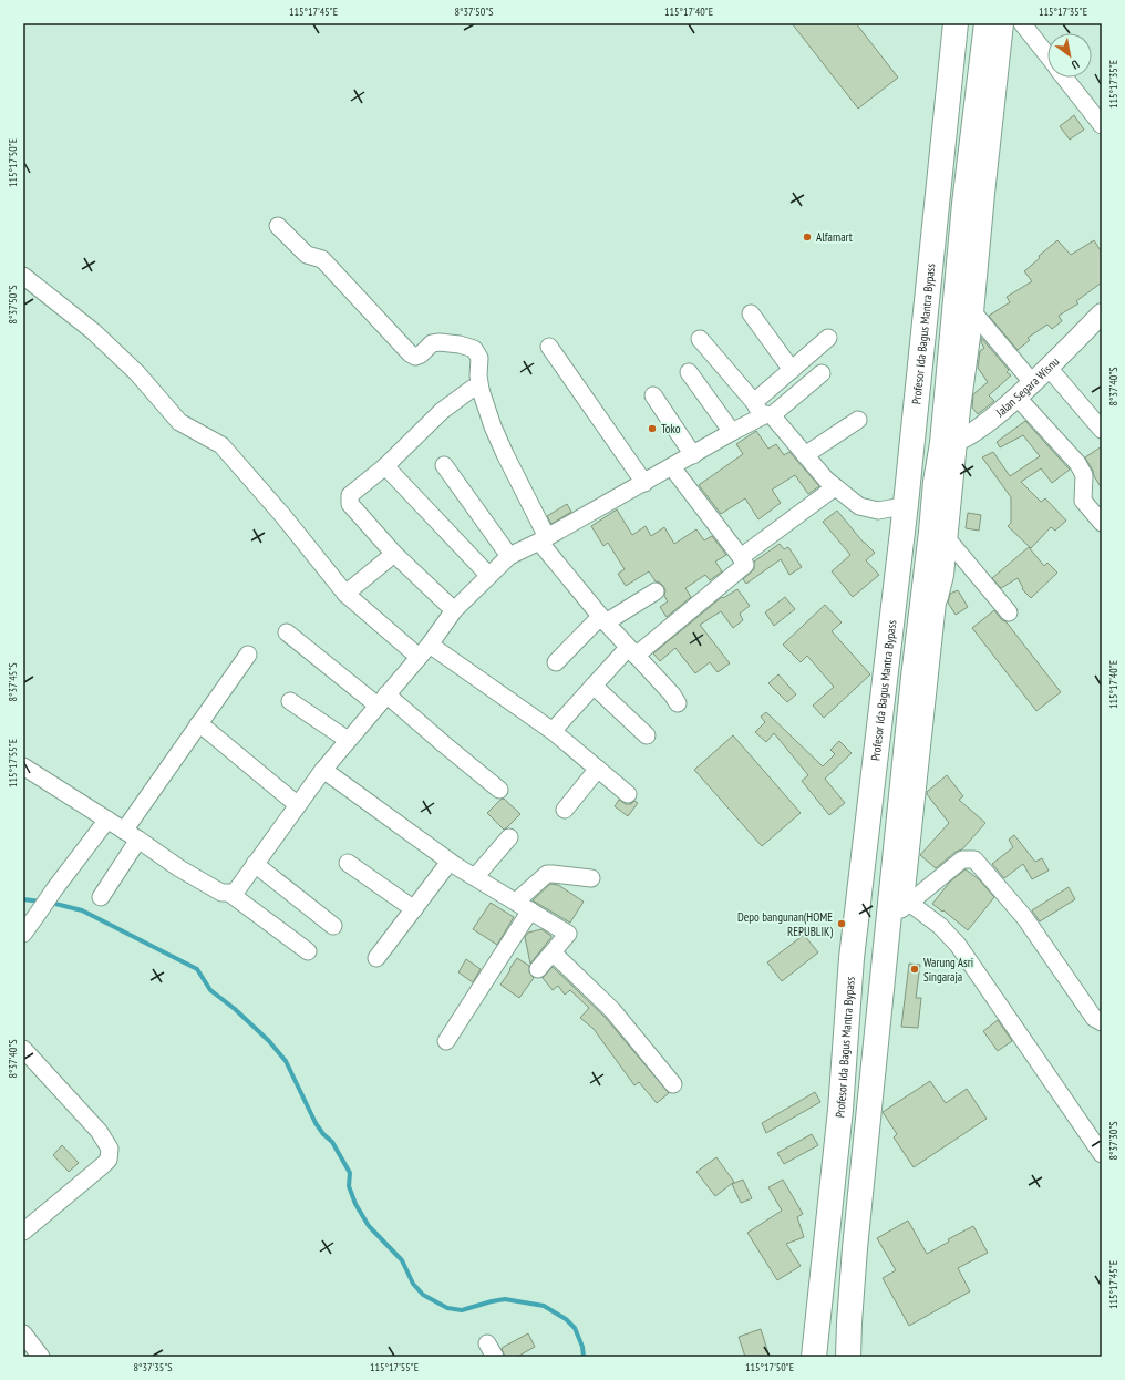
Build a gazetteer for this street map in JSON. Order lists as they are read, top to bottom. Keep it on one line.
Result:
{"streets":{"highway":["Profesor Ida Bagus Mantra Bypass"],"street":["Jalan Segara Wisnu"]},"places":["Alfamart","Toko","Depo bangunan(HOME REPUBLIK)","Warung Asri Singaraja"],"north":"bottom right","coordinates":["115°17'45\"E","8°37'50\"S","115°17'40\"E","115°17'35\"E","115°17'50\"E","8°37'40\"S","8°37'45\"S","115°17'55\"E","8°37'30\"S","8°37'35\"S"]}
